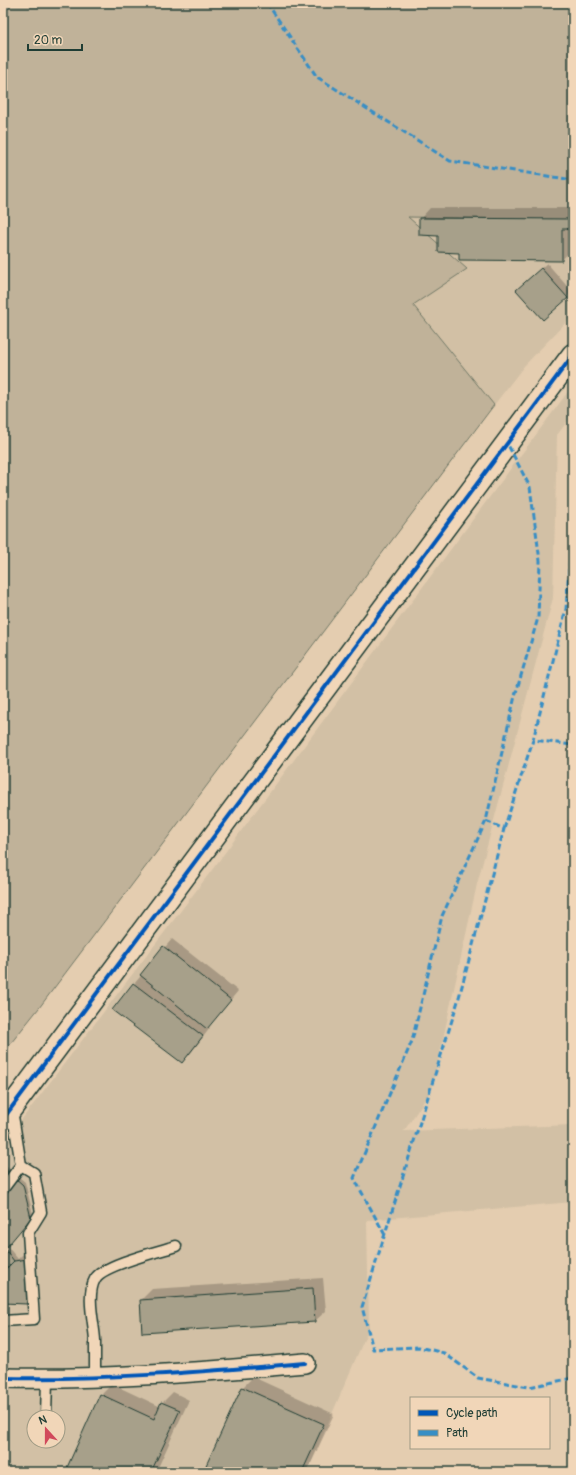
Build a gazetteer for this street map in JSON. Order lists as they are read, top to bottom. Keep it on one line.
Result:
{"legend":["Cycle path","Path"],"scale_bar":"20 m","north":"top"}
